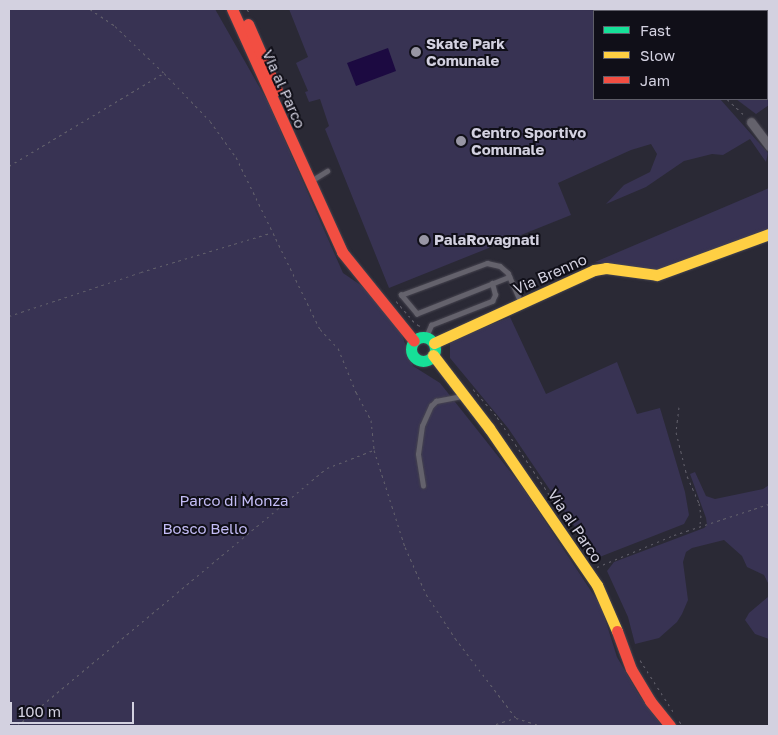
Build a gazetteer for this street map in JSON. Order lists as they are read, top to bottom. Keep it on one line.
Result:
{"streets":{"street":["Via al Parco","Via Brenno"]},"crossings":[["Via al Parco","Via Brenno"]],"parks":["Parco di Monza","Bosco Bello"],"places":["Skate Park Comunale","Centro Sportivo Comunale","PalaRovagnati"],"legend":["Fast","Slow","Jam"],"scale_bar":"100 m"}
